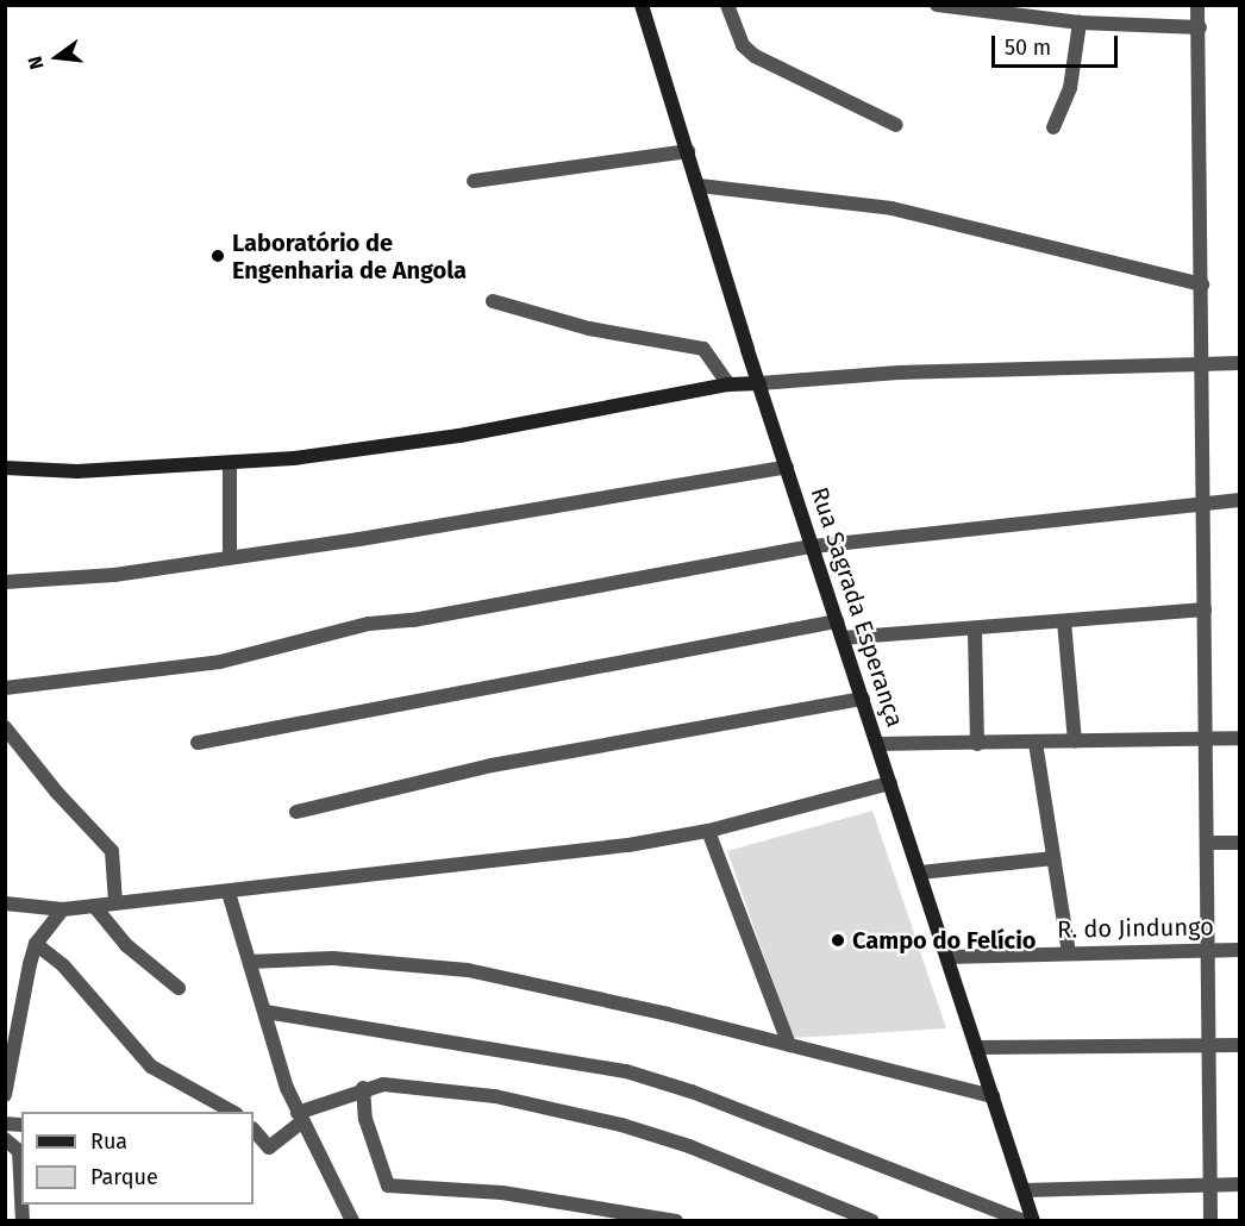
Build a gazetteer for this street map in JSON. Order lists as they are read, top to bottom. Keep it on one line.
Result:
{"streets":{"street":["Rua Sagrada Esperança","R. do Jindungo"]},"crossings":[["Rua Sagrada Esperança","R. do Jindungo"]],"places":["Laboratório de Engenharia de Angola","Campo do Felício"],"legend":["Rua","Parque"],"scale_bar":"50 m","north":"left"}
